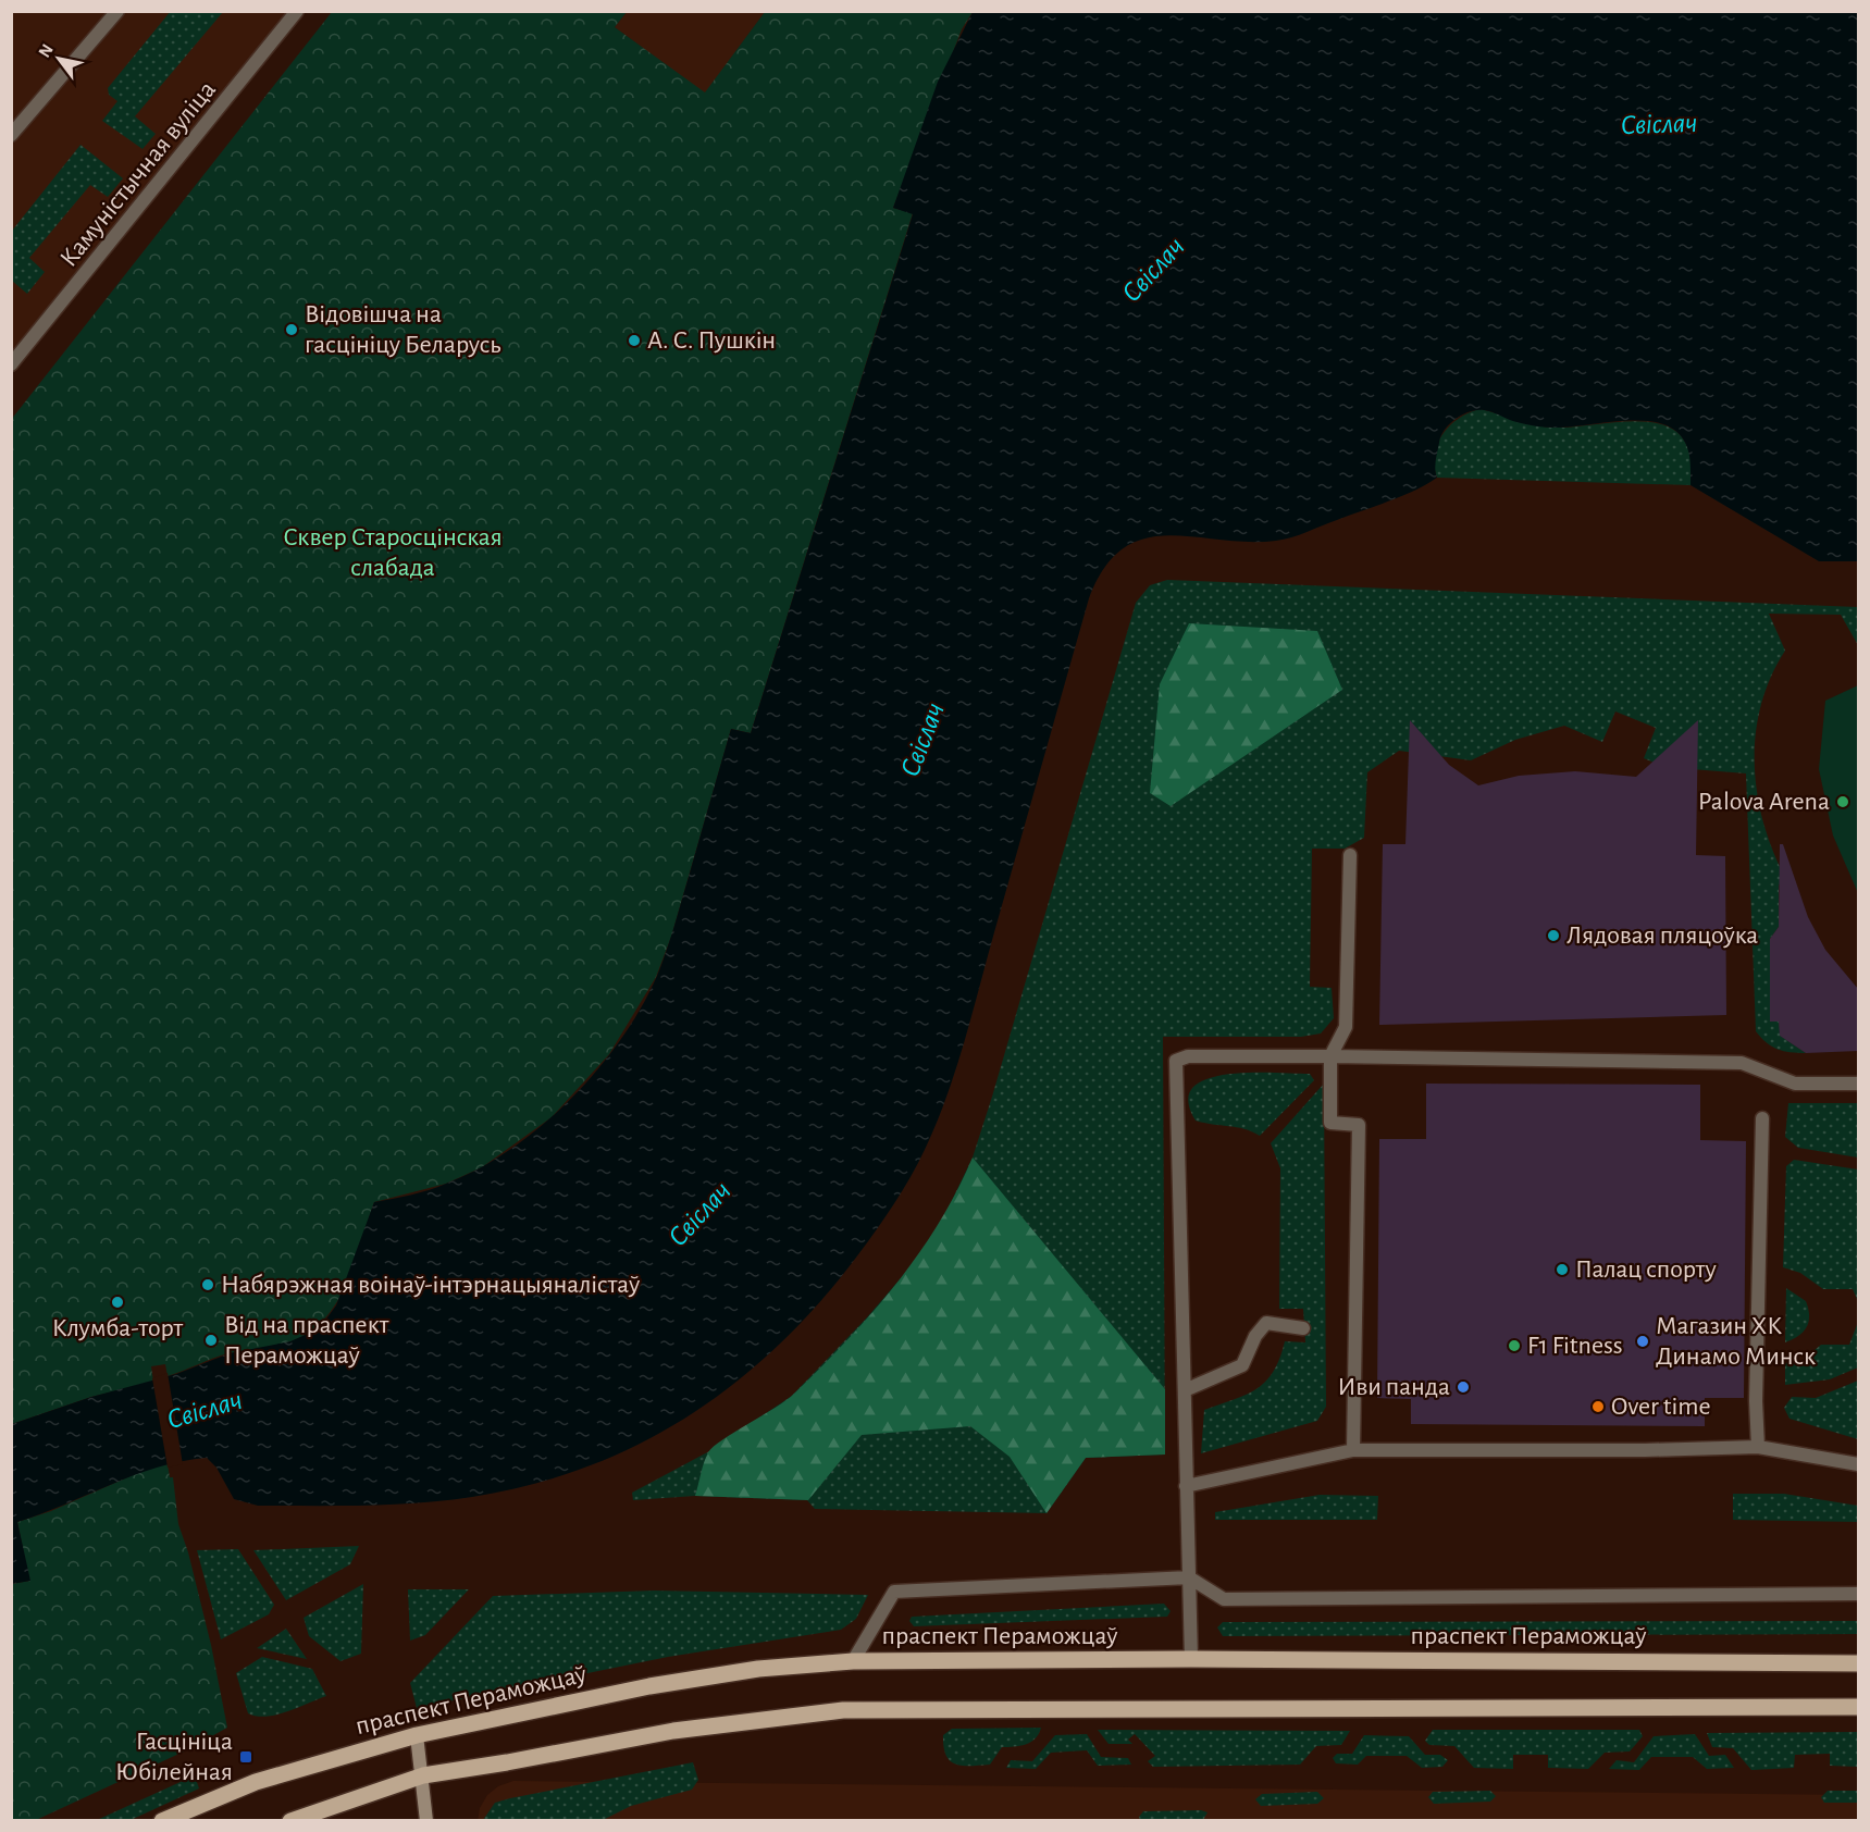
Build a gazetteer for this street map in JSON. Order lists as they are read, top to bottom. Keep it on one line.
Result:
{"streets":{"main road":["праспект Пераможцаў"],"lane":["Камуністычная вуліца"]},"water":["Свіслач"],"parks":["Сквер Старосцінская слабада"],"places":{"other":["Відовішча на гасцініцу Беларусь","А. С. Пушкін","Palova Arena","Лядовая пляцоўка","Палац спорту","Набярэжная воінаў-інтэрнацыяналістаў","Клумба-торт","Від на праспект Пераможцаў","Магазин ХК Динамо Минск","F1 Fitness","Иви панда","Over time"],"transit":["Гасцініца Юбілейная"]},"north":"top left"}
